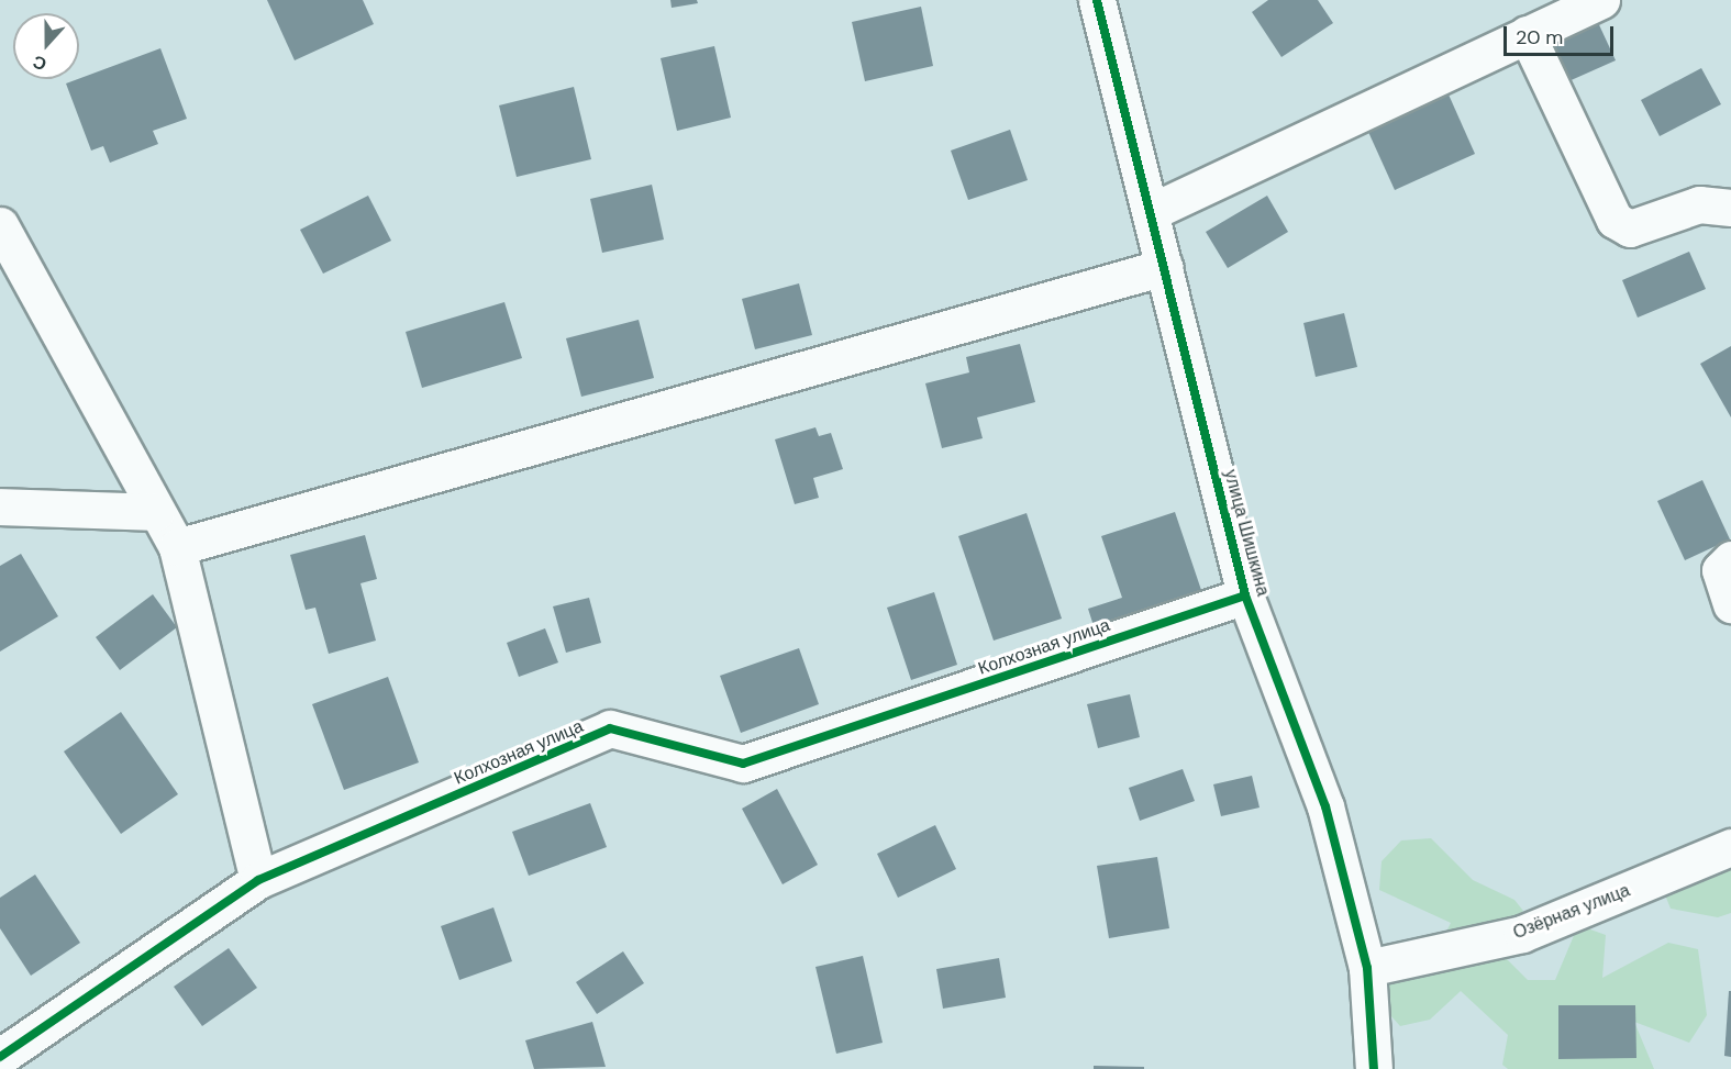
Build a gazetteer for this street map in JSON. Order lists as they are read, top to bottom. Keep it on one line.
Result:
{"streets":{"street":["улица Шишкина","Колхозная улица","Озёрная улица"]},"crossings":[["улица Шишкина","Колхозная улица"],["улица Шишкина","Озёрная улица"]],"scale_bar":"20 m","north":"bottom"}
